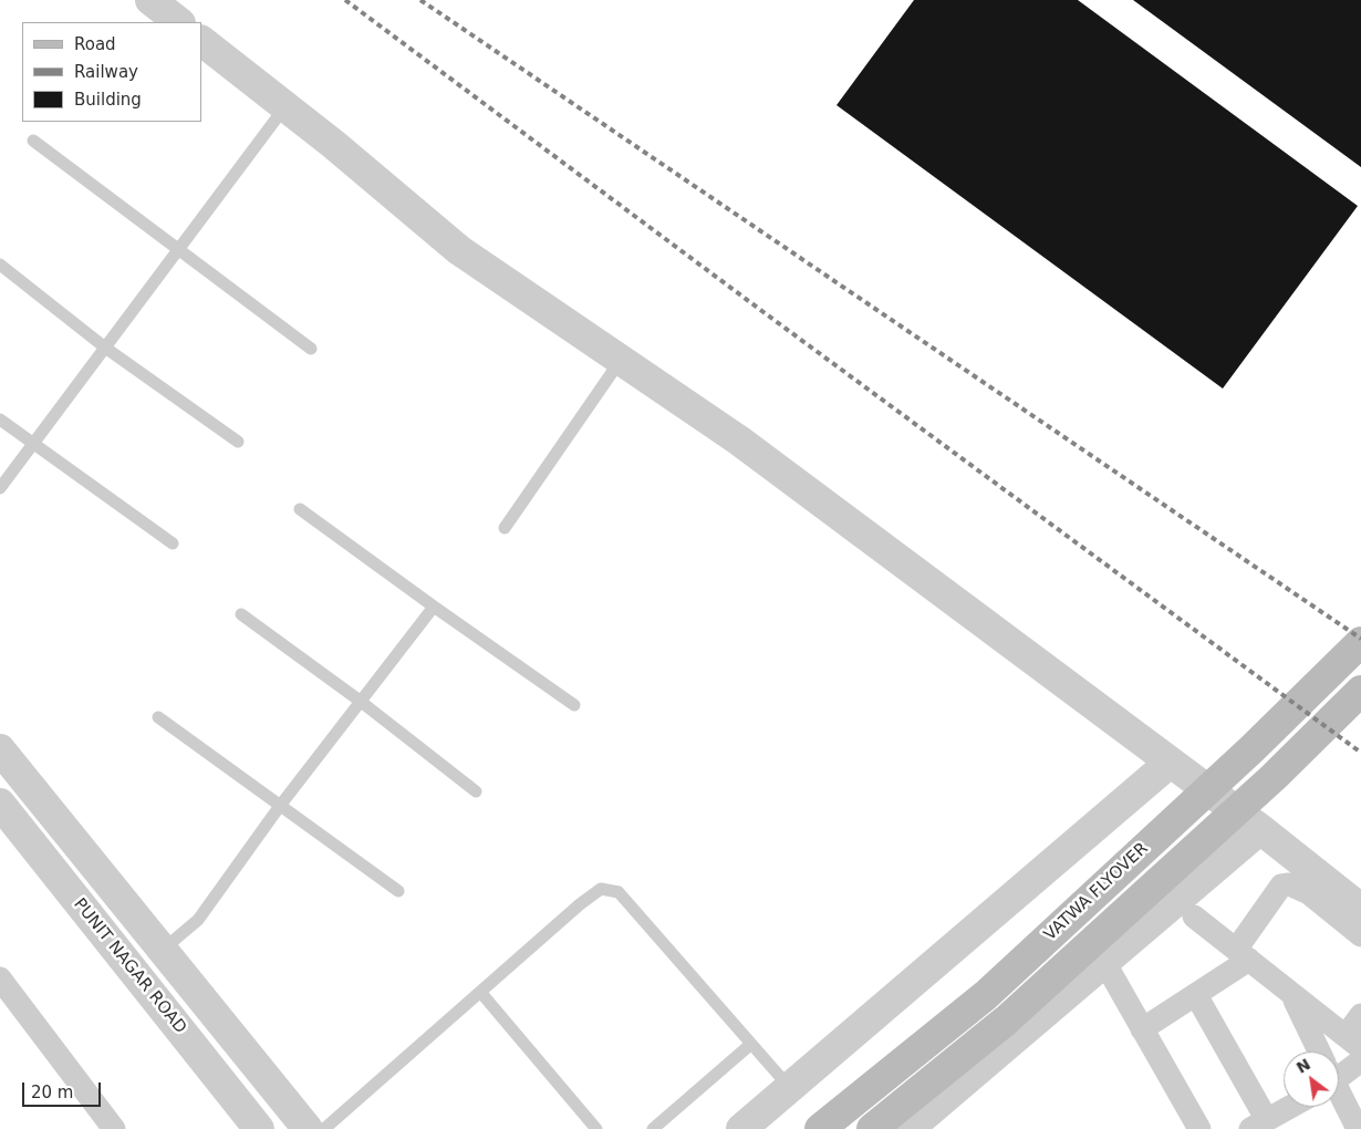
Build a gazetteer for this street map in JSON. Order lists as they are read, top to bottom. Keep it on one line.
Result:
{"streets":{"main road":["VATWA FLYOVER"],"street":["PUNIT NAGAR ROAD"]},"legend":["Road","Railway","Building"],"scale_bar":"20 m","north":"top left"}
